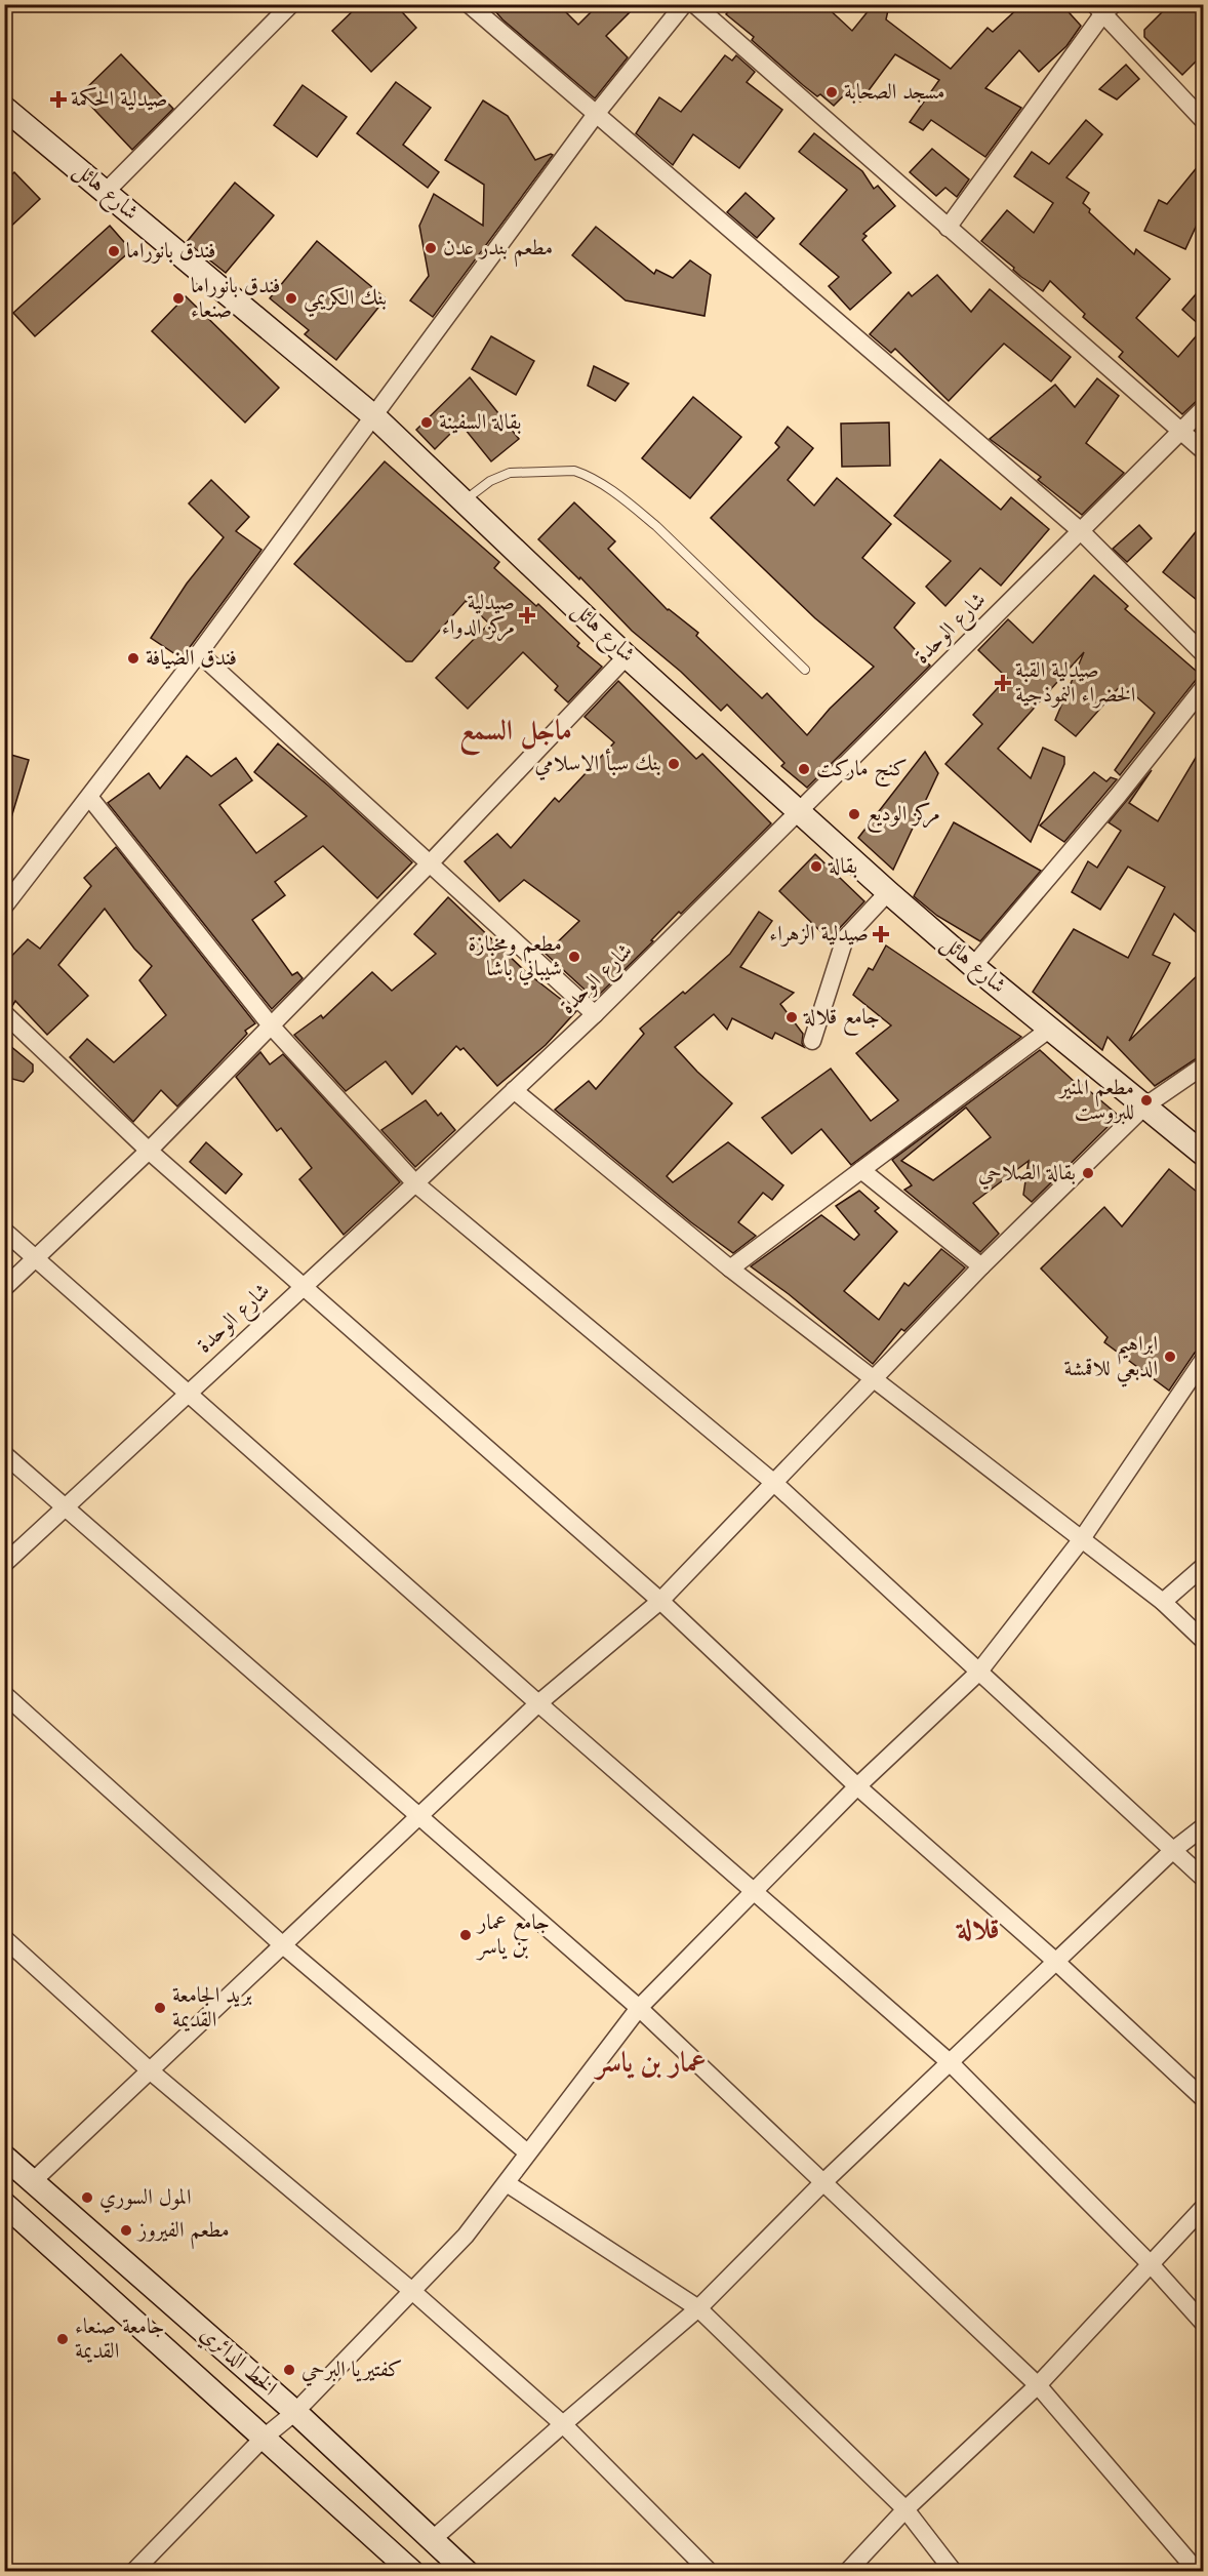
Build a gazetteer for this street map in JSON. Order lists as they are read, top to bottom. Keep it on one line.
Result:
{"streets":{"street":["شارع هائل","شارع الوحدة","الخط الدائري"]},"crossings":[["شارع هائل","شارع الوحدة"]],"districts":["ماجل السمع","قلالة","عمار بن ياسر"],"places":{"other":["مسجد الصحابة","مطعم بندر عدن","فندق بانوراما","فندق بانوراما صنعاء","بنك الكريمي","بقالة السفينة","فندق الضيافة","بنك سبأ الاسلامي","كنج ماركت","مركز الوديع","بقالة","مطعم ومخبازة شيباني باشا","جامع قلالة","مطعم المنير للبروست","بقالة الصلاحي","ابراهيم الدبعي للاقمشة","جامع عمار بن ياسر","بريد الجامعة القديمة","المول السوري","مطعم الفيروز","جامعة صنعاء القديمة","كفتيريا البرحي"],"health":["صيدلية الحكمة","صيدلية مركز الدواء","صيدلية القبة الخضراء النموذجية","صيدلية الزهراء"]}}
